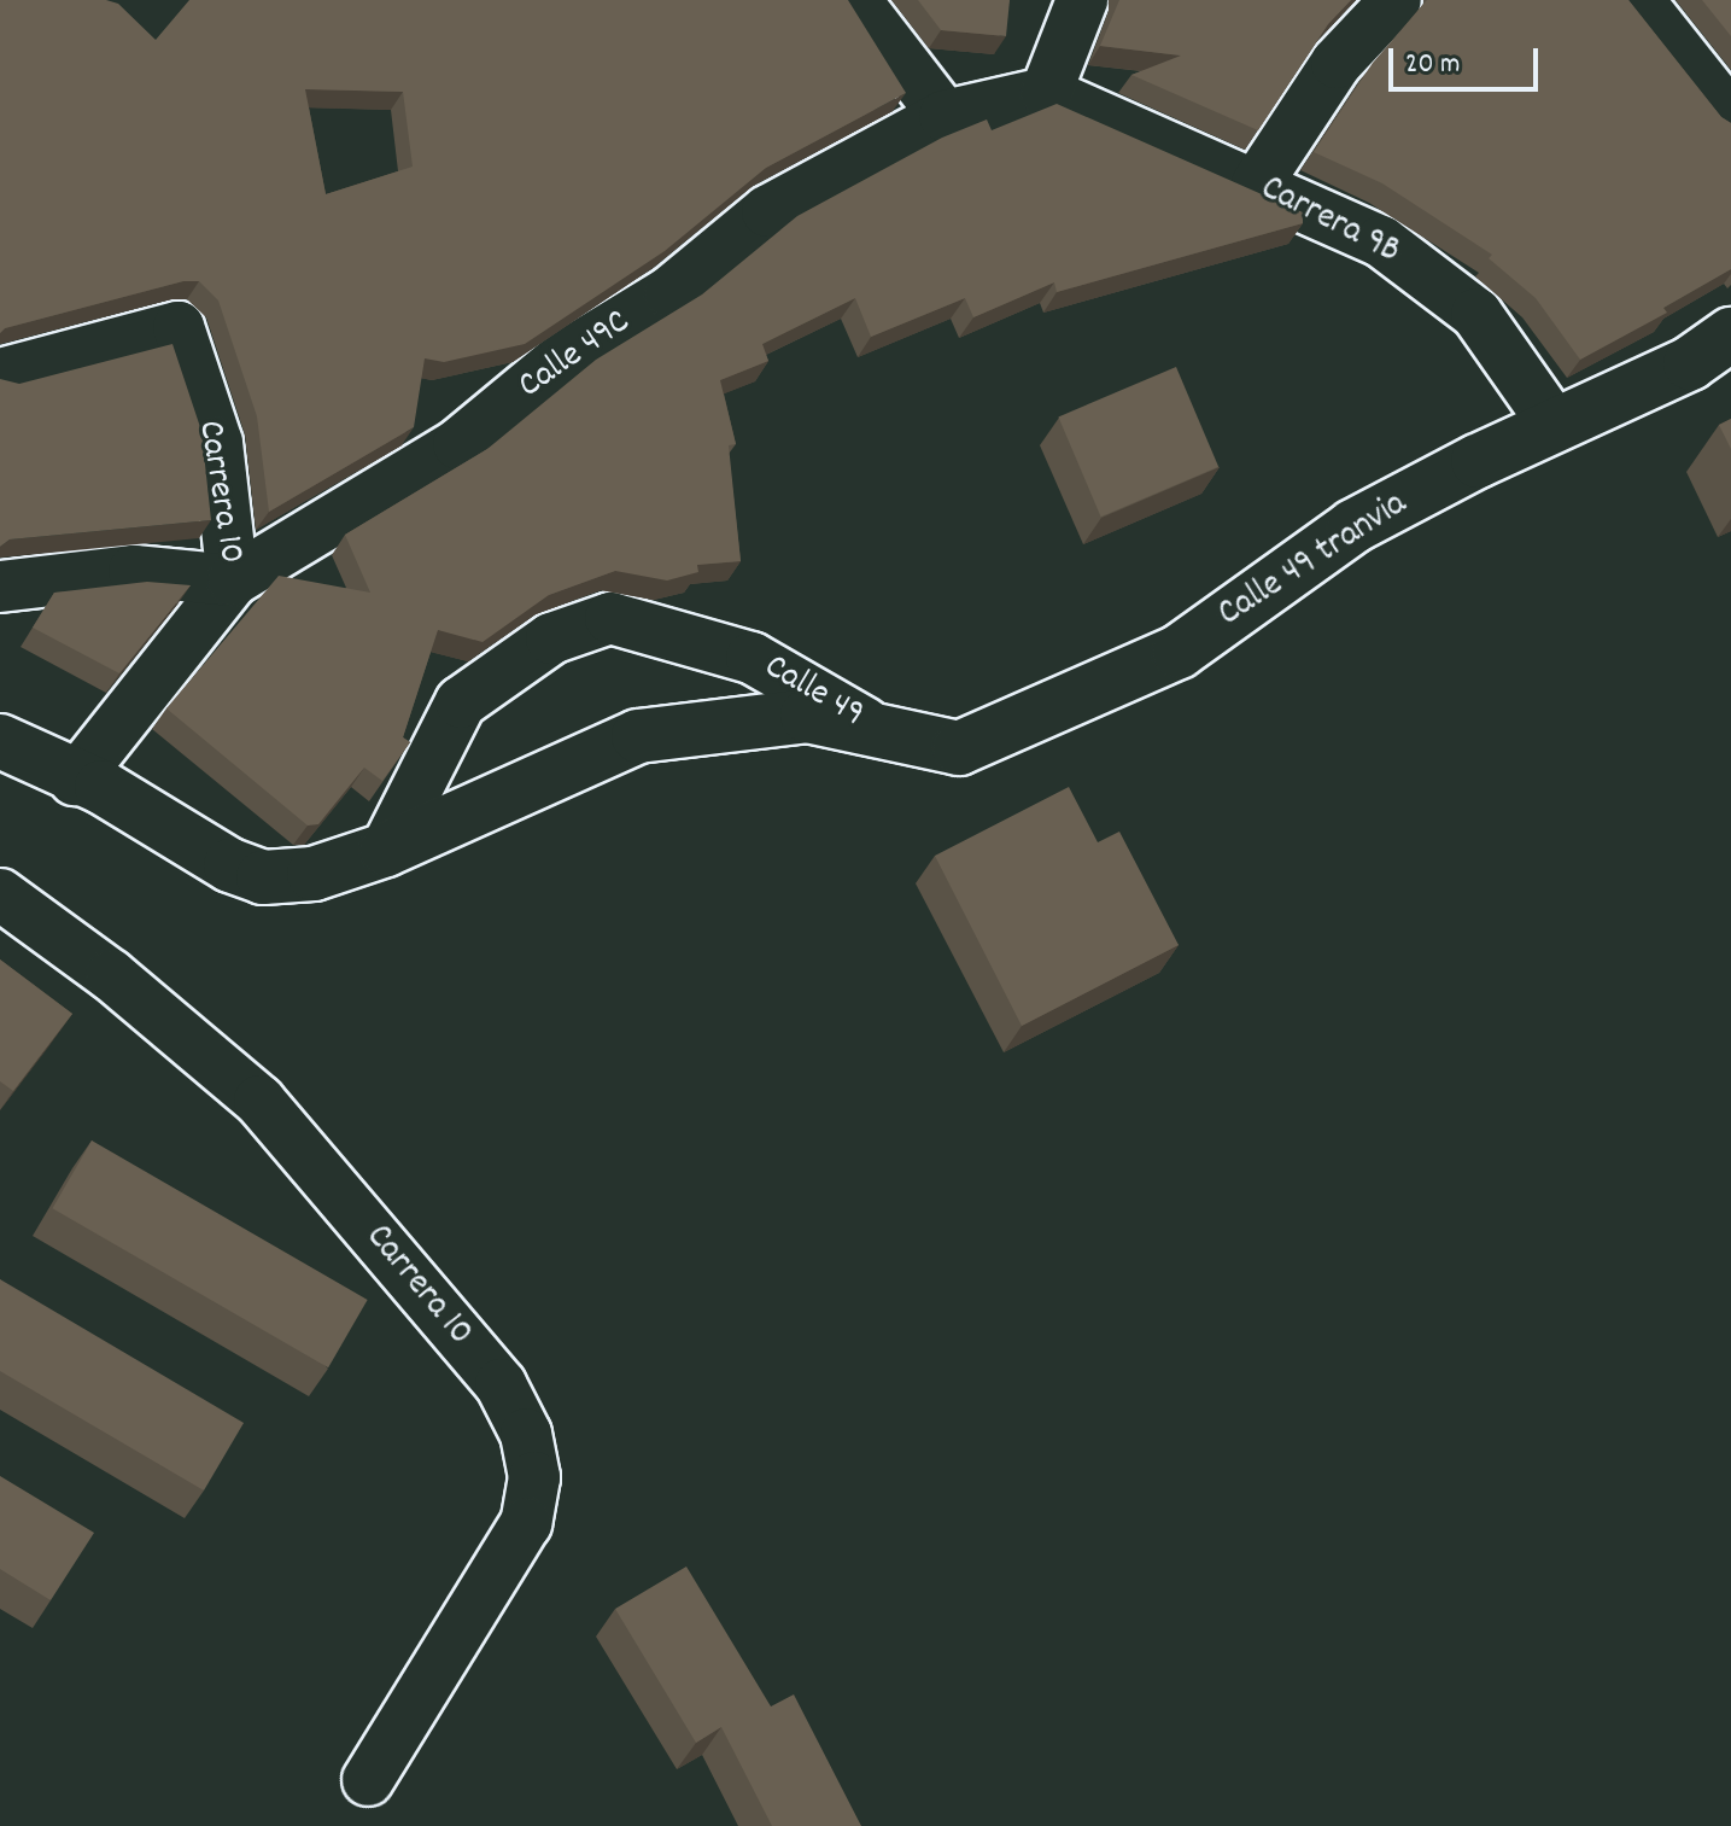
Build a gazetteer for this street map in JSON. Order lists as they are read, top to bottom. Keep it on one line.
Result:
{"streets":{"main road":["Calle 49 tranvia","Calle 49"],"street":["Carrera 9B","Calle 49C","Carrera 10"]},"crossings":[["Carrera 9B","Calle 49C"],["Carrera 9B","Calle 49 tranvia"],["Calle 49C","Carrera 10"],["Carrera 10","Calle 49"],["Calle 49 tranvia","Calle 49"]],"scale_bar":"20 m"}
